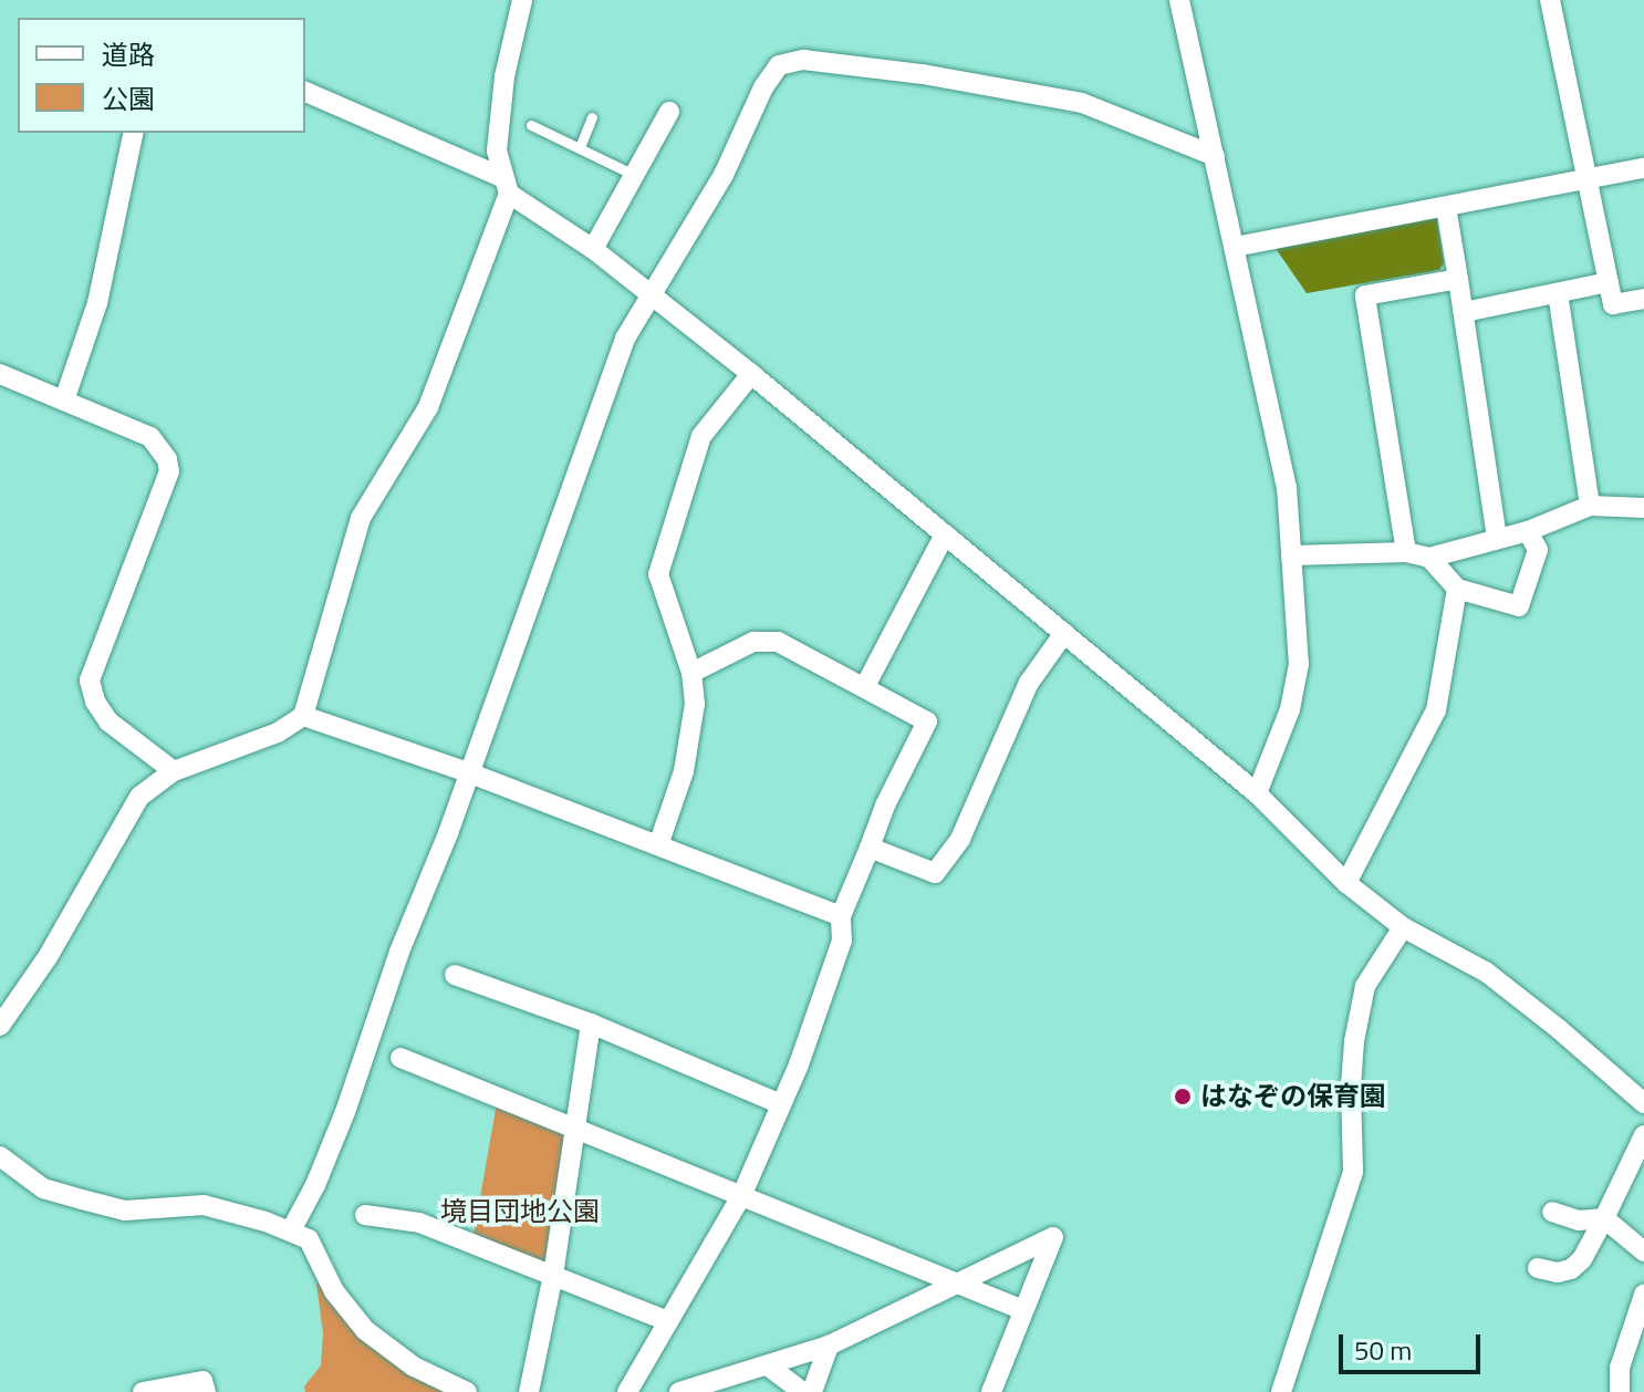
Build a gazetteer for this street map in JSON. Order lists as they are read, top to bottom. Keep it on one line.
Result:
{"parks":["境目団地公園"],"places":["はなぞの保育園"],"legend":["道路","公園"],"scale_bar":"50 m"}
